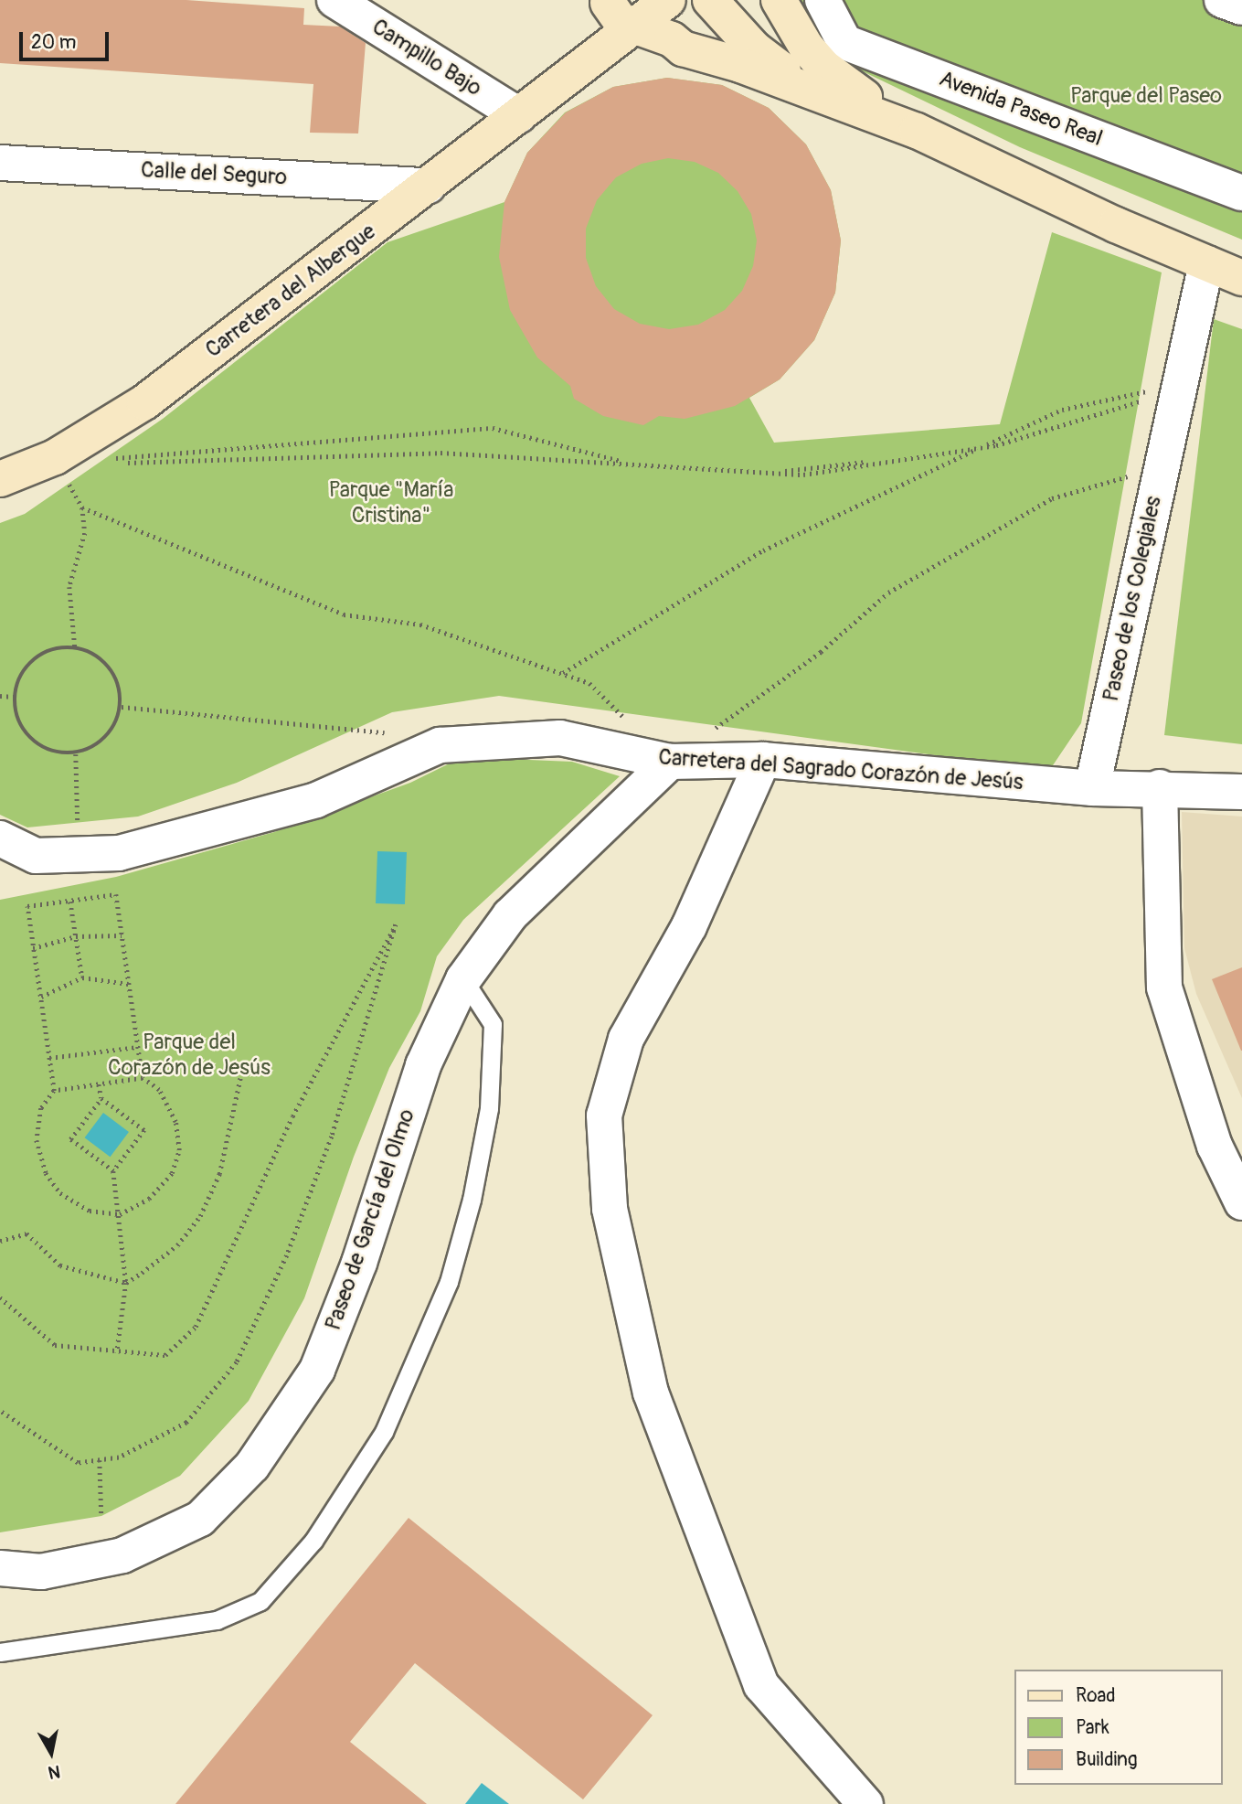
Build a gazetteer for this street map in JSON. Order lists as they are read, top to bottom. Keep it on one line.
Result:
{"streets":{"street":["Campillo Bajo","Avenida Paseo Real","Calle del Seguro","Carretera del Albergue","Paseo de los Colegiales","Carretera del Sagrado Corazón de Jesús","Paseo de García del Olmo"]},"crossings":[["Campillo Bajo","Carretera del Albergue"],["Calle del Seguro","Carretera del Albergue"],["Paseo de los Colegiales","Carretera del Sagrado Corazón de Jesús"],["Carretera del Sagrado Corazón de Jesús","Paseo de García del Olmo"]],"parks":["Parque del Paseo","Parque \"María Cristina\"","Parque del Corazón de Jesús"],"legend":["Road","Park","Building"],"scale_bar":"20 m","north":"bottom"}
